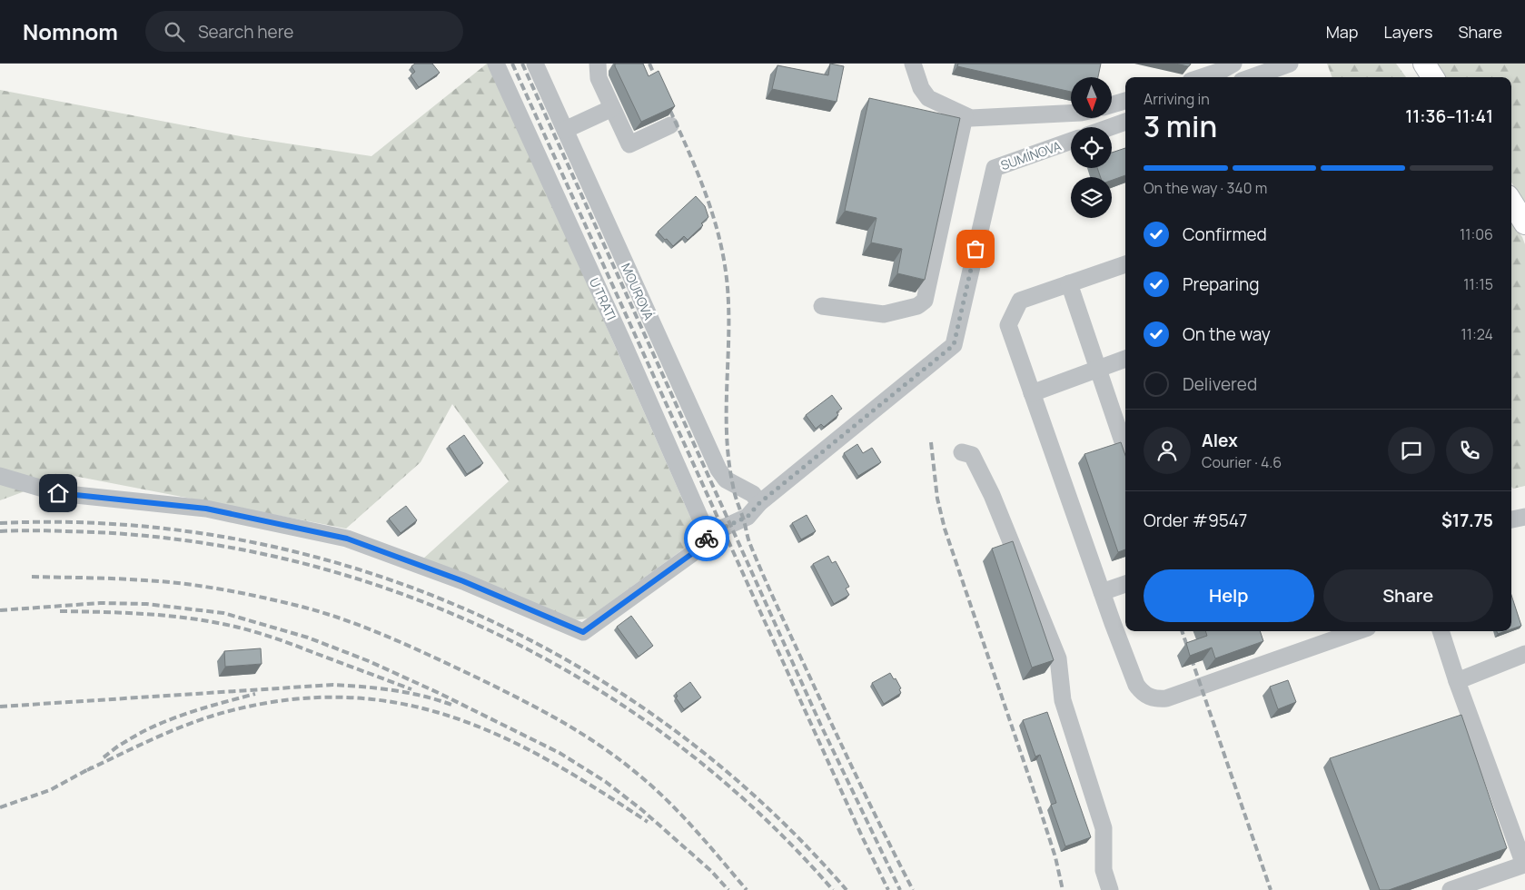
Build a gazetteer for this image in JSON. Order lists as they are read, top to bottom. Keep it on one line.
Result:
{"streets":{"street":["SUMÍNOVA","MOUROVÁ","U TRATI"]},"crossings":[["SUMÍNOVA","MOUROVÁ"],["SUMÍNOVA","U TRATI"]],"north":"bottom","page":{"header":"Nomnom","search":"Search here","nav":["Map","Layers","Share"],"heading":["3 min","Arriving in","11:36–11:41"],"panel":["Alex","Courier · 4.6","Order #9547","$17.75"],"bar":"On the way · 340 m","list":[["Confirmed","11:06"],["Preparing","11:15"],["On the way","11:24"],"Delivered"],"buttons":["Help","Share"]}}
